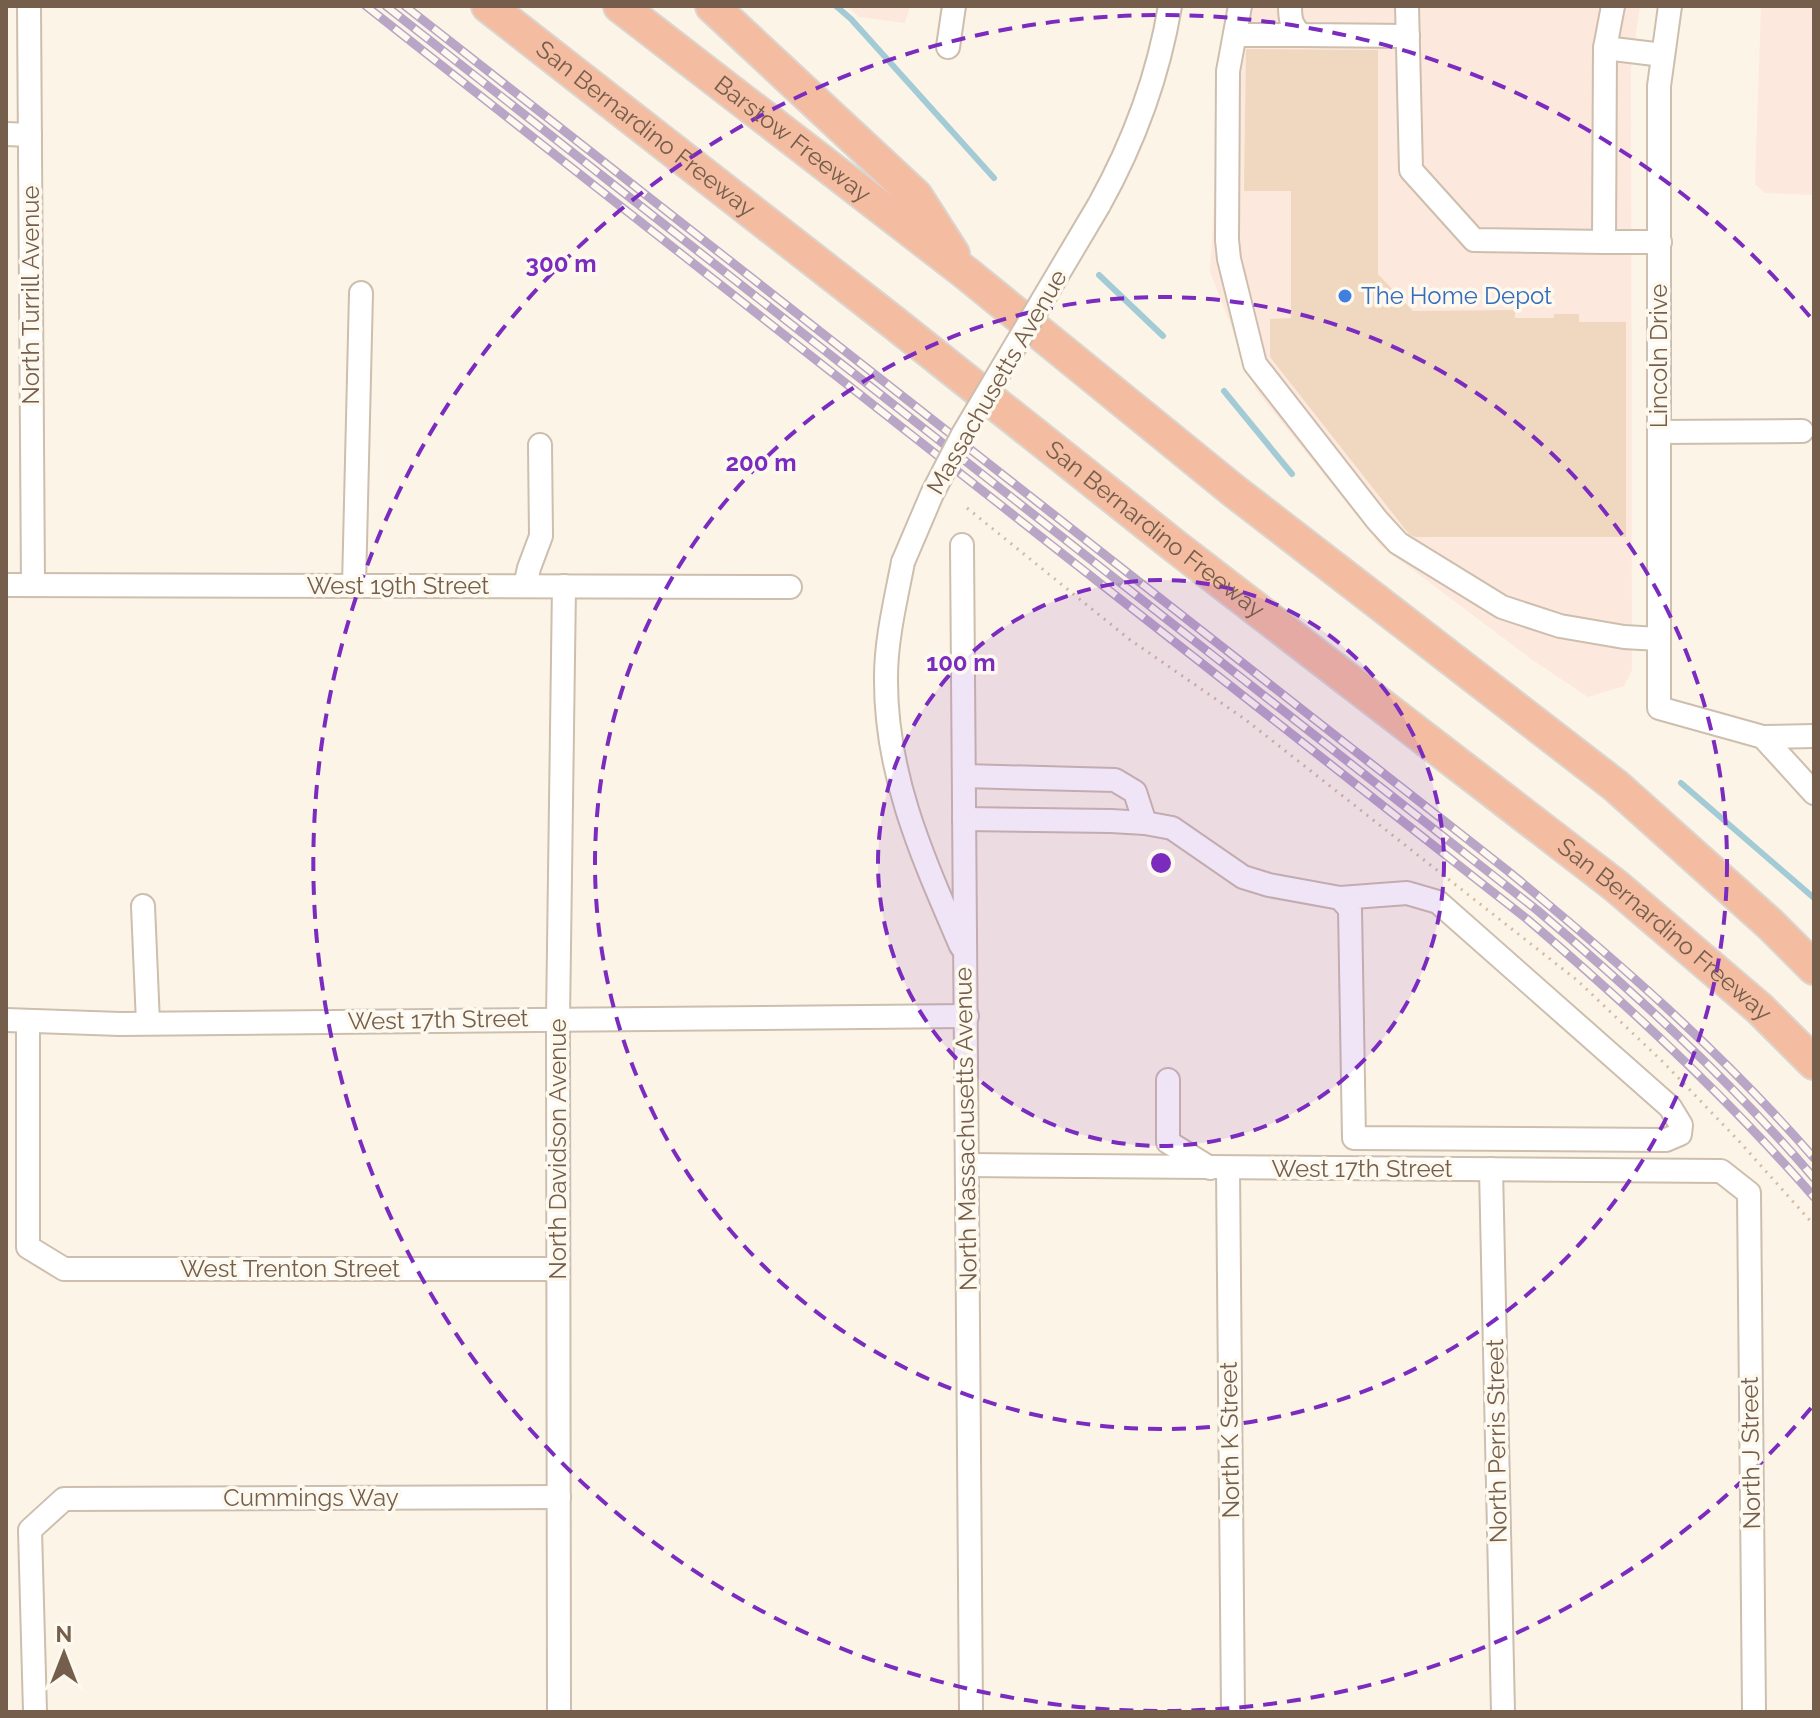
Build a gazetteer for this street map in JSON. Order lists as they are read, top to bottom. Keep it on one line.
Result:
{"streets":{"highway":["San Bernardino Freeway","Barstow Freeway"],"street":["North Turrill Avenue","Lincoln Drive","Massachusetts Avenue","West 19th Street","West 17th Street","North Massachusetts Avenue","North Davidson Avenue","West Trenton Street","North K Street","North Perris Street","North J Street","Cummings Way"]},"crossings":[["North Turrill Avenue","West 19th Street"],["Massachusetts Avenue","North Massachusetts Avenue"],["West 19th Street","North Davidson Avenue"],["West 17th Street","North Massachusetts Avenue"],["West 17th Street","North Davidson Avenue"],["West 17th Street","West Trenton Street"],["West 17th Street","North K Street"],["West 17th Street","North Perris Street"],["West 17th Street","North J Street"],["North Davidson Avenue","West Trenton Street"],["North Davidson Avenue","Cummings Way"]],"places":["The Home Depot"],"north":"top","rings":["300 m","200 m","100 m"]}
